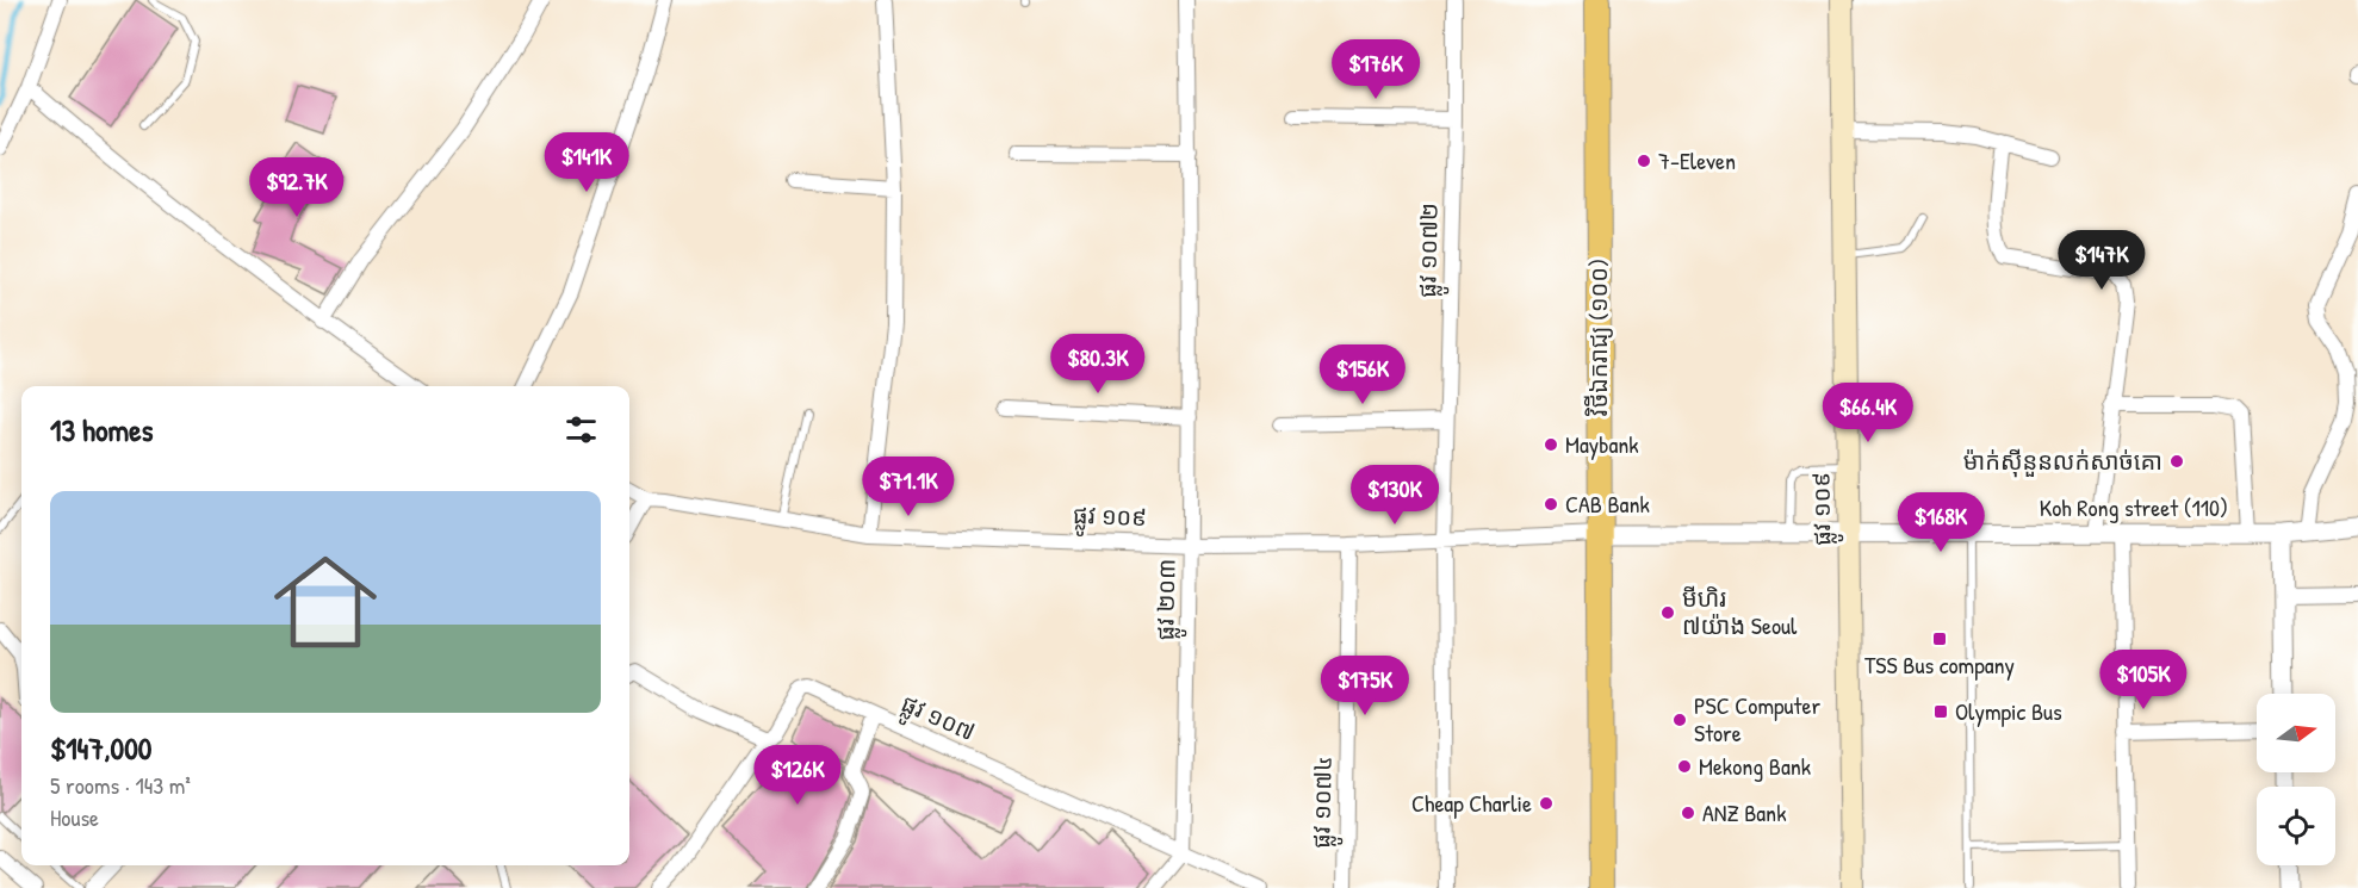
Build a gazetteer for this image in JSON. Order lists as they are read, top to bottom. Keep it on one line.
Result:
{"streets":{"main road":["វិថីឯករាជ្យ (១០០)","ផ្លូវ ១០៩"],"street":["ផ្លូវ ១០៧២","Koh Rong street (110)","ផ្លូវ ២០៣","ផ្លូវ ១០៧","ផ្លូវ ១០៧៤"]},"crossings":[["ផ្លូវ ១០៧២","ផ្លូវ ១០៩"],["វិថីឯករាជ្យ (១០០)","Koh Rong street (110)"],["វិថីឯករាជ្យ (១០០)","ផ្លូវ ១០៩"],["Koh Rong street (110)","ផ្លូវ ១០៩"],["ផ្លូវ ១០៩","ផ្លូវ ២០៣"],["ផ្លូវ ១០៩","ផ្លូវ ១០៧៤"],["ផ្លូវ ២០៣","ផ្លូវ ១០៧"]],"places":{"other":["7-Eleven","Maybank","ម៉ាក់សុីនួនលក់សាច់គោ","CAB Bank","មីហិរ ៧យ៉ាង Seoul","PSC Computer Store","Mekong Bank","Cheap Charlie","ANZ Bank"],"transit":["TSS Bus company","Olympic Bus"]},"north":"right","page":{"price":["$176K","$141K","$92.7K","$147K","$80.3K","$156K","$66.4K","$71.1K","$130K","$168K","$105K","$175K","$126K"],"heading":"13 homes","list":[{"name":"$147,000","note":"5 rooms · 143 m² · House"}]}}
